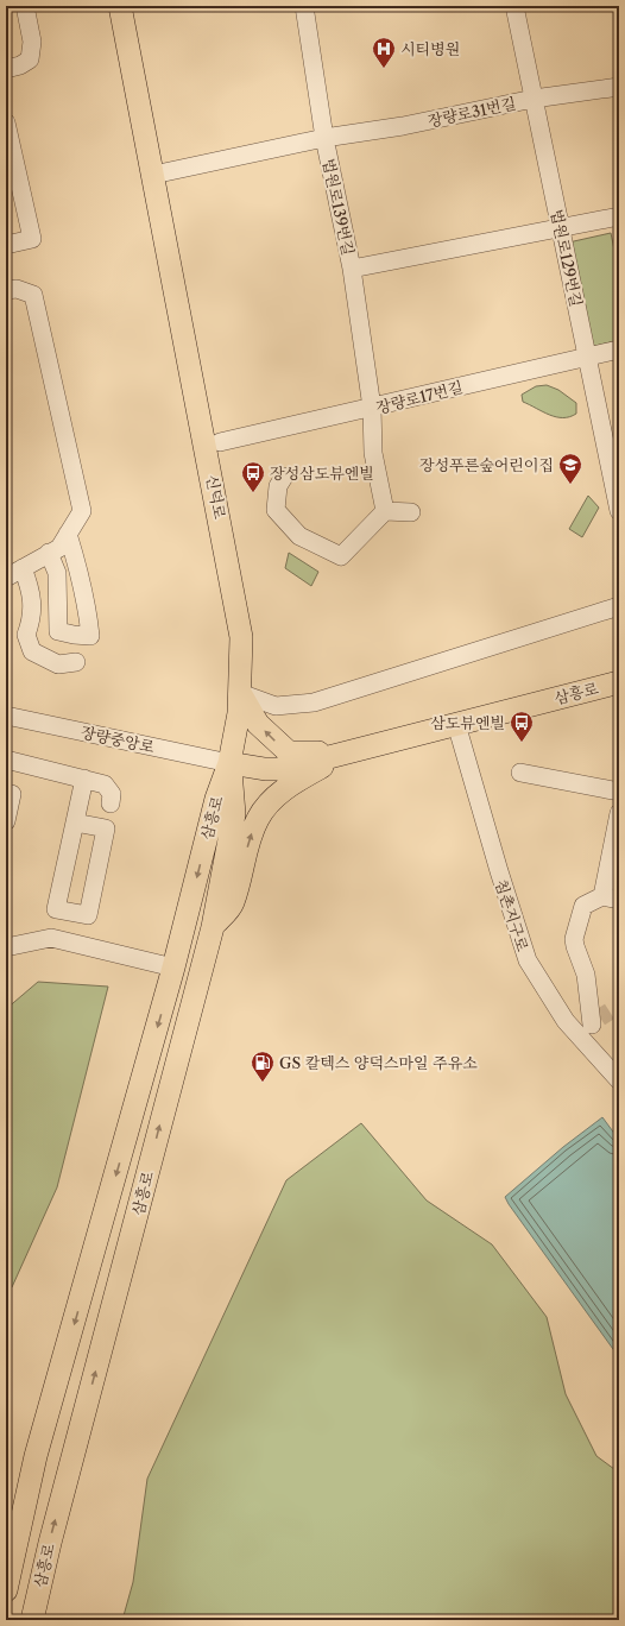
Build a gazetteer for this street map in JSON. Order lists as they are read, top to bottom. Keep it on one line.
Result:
{"streets":{"main road":["신덕로","삼흥로"],"street":["장량로31번길","법원로139번길","법원로129번길","장량로17번길","장량중앙로","침촌지구로"]},"crossings":[["장량로31번길","법원로139번길"],["장량로31번길","법원로129번길"],["장량로31번길","신덕로"],["법원로139번길","장량로17번길"],["법원로129번길","장량로17번길"],["신덕로","삼흥로"],["신덕로","장량중앙로"],["삼흥로","장량중앙로"],["삼흥로","침촌지구로"]],"places":{"hospital":["시티병원"],"school or university":["장성푸른숲어린이집"],"bus stop":["장성삼도뷰엔빌","삼도뷰엔빌"],"fuel station":["GS 칼텍스 양덕스마일 주유소"]}}
